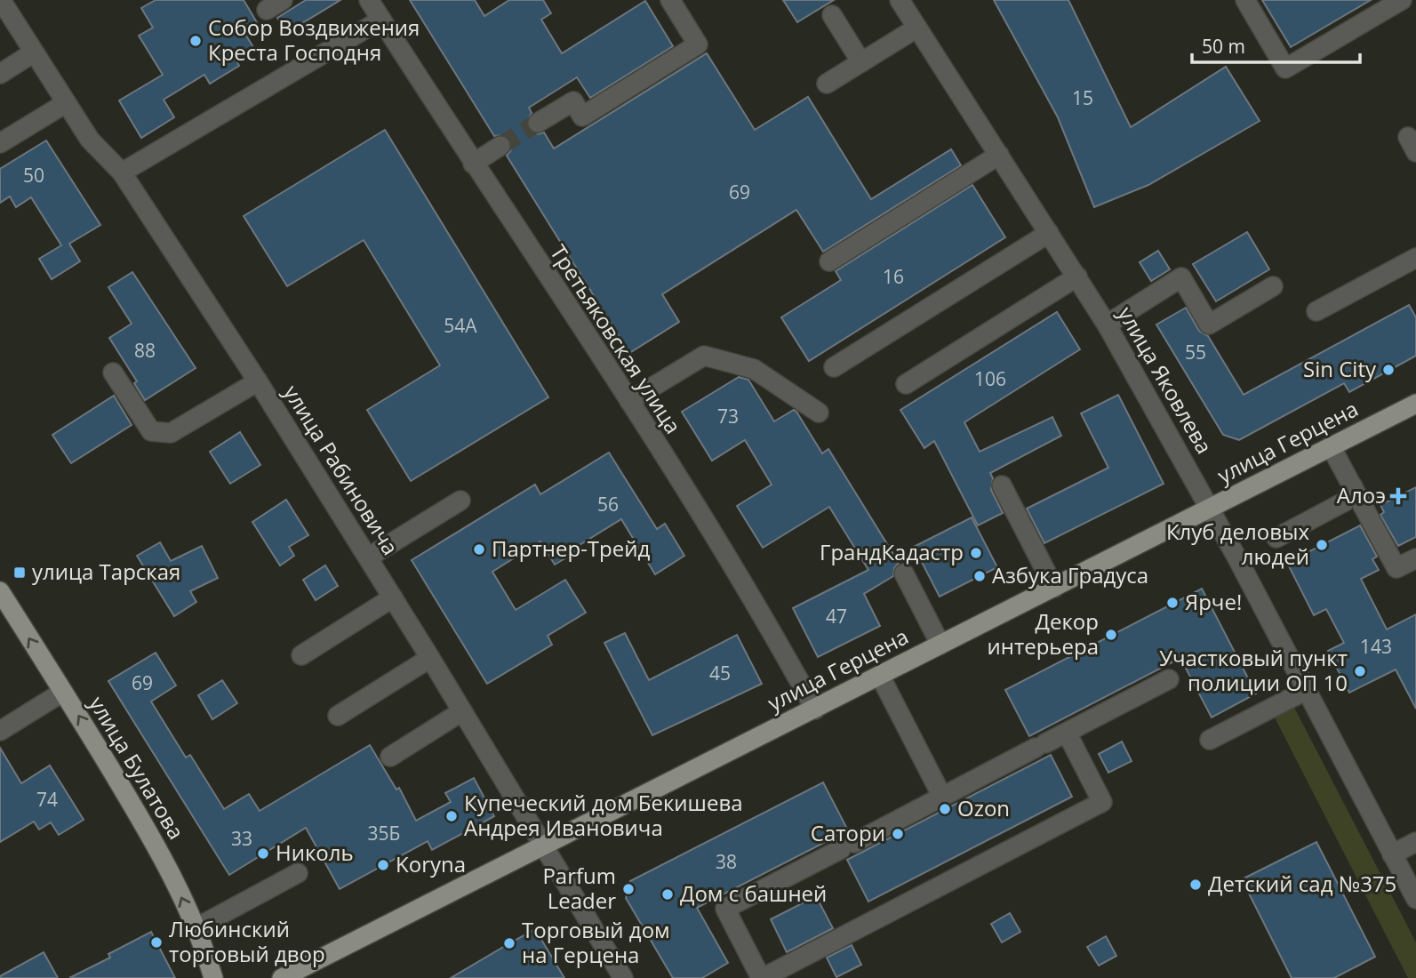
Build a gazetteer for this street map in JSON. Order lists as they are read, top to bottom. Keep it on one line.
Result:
{"streets":{"main road":["улица Герцена","улица Булатова"],"street":["Третьяковская улица","улица Яковлева","улица Рабиновича"]},"crossings":[["Третьяковская улица","улица Герцена"],["улица Яковлева","улица Герцена"],["улица Герцена","улица Рабиновича"]],"one_way":["улица Булатова"],"places":{"other":["Собор Воздвижения Креста Господня","Sin City","Клуб деловых людей","Партнер-Трейд","ГрандКадастр","Азбука Градуса","Ярче!","Декор интерьера","Участковый пункт полиции ОП 10","Ozon","Купеческий дом Бекишева Андрея Ивановича","Сатори","Николь","Koryna","Детский сад №375","Parfum Leader","Дом с башней","Любинский торговый двор","Торговый дом на Герцена"],"health":["Алоэ"],"transit":["улица Тарская"]},"house_numbers":["15","50","69","16","54А","88","55","106","73","56","47","143","45","69","74","35Б","33","38"],"scale_bar":"50 m"}
